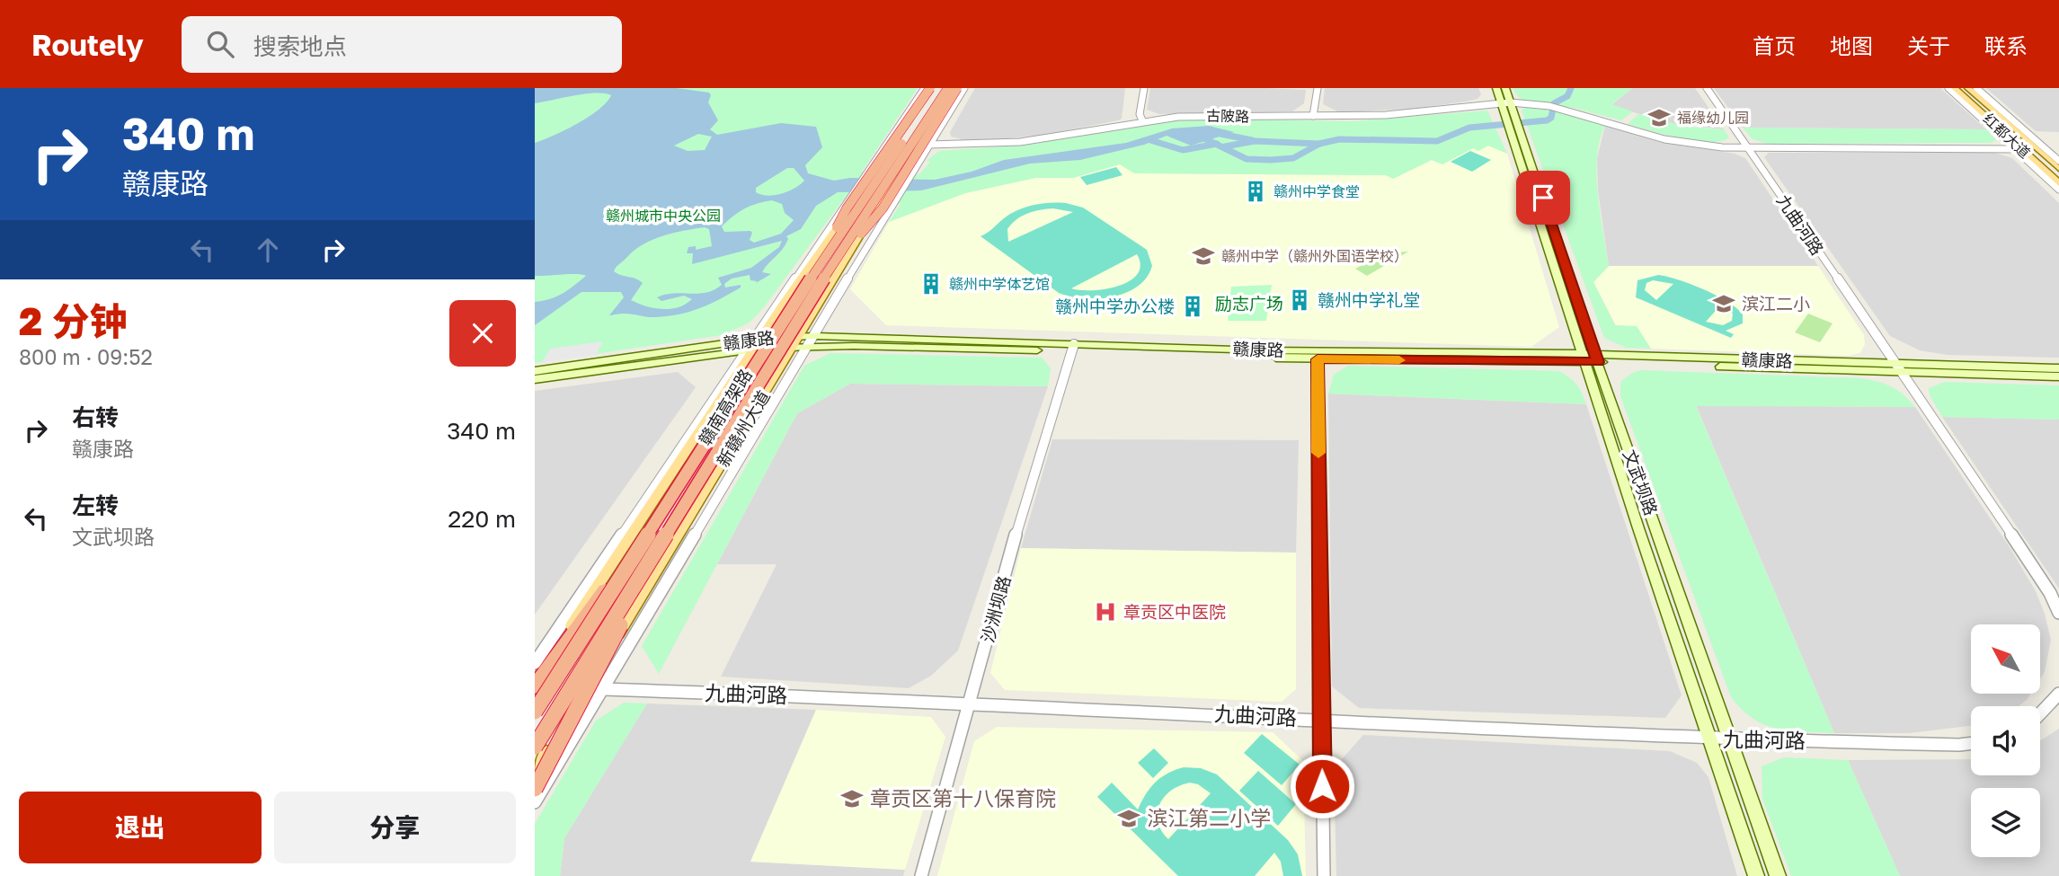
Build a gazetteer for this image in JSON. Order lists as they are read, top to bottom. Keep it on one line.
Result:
{"streets":{"highway":["赣南高架路"],"main road":["红都大道","赣康路","新赣州大道","文武坝路"],"street":["古陂路","九曲河路","沙洲坝路"]},"crossings":[["古陂路","九曲河路"],["古陂路","文武坝路"],["九曲河路","赣康路"],["九曲河路","文武坝路"],["九曲河路","沙洲坝路"],["赣康路","新赣州大道"],["赣康路","文武坝路"],["赣康路","沙洲坝路"]],"parks":["赣州城市中央公园","励志广场"],"places":{"school or university":["福缘幼儿园","赣州中学（赣州外国语学校）","滨江二小","章贡区第十八保育院","滨江第二小学"],"building":["赣州中学食堂","赣州中学体艺馆","赣州中学礼堂","赣州中学办公楼"],"hospital":["章贡区中医院"]},"north":"top left","page":{"header":"Routely","search":"搜索地点","nav":["首页","地图","关于","联系"],"turn":["340 m","赣康路"],"heading":["2 分钟","800 m · 09:52"],"list":[{"name":"右转","note":"赣康路","value":"340 m"},{"name":"左转","note":"文武坝路","value":"220 m"}],"buttons":["退出","分享"]}}
